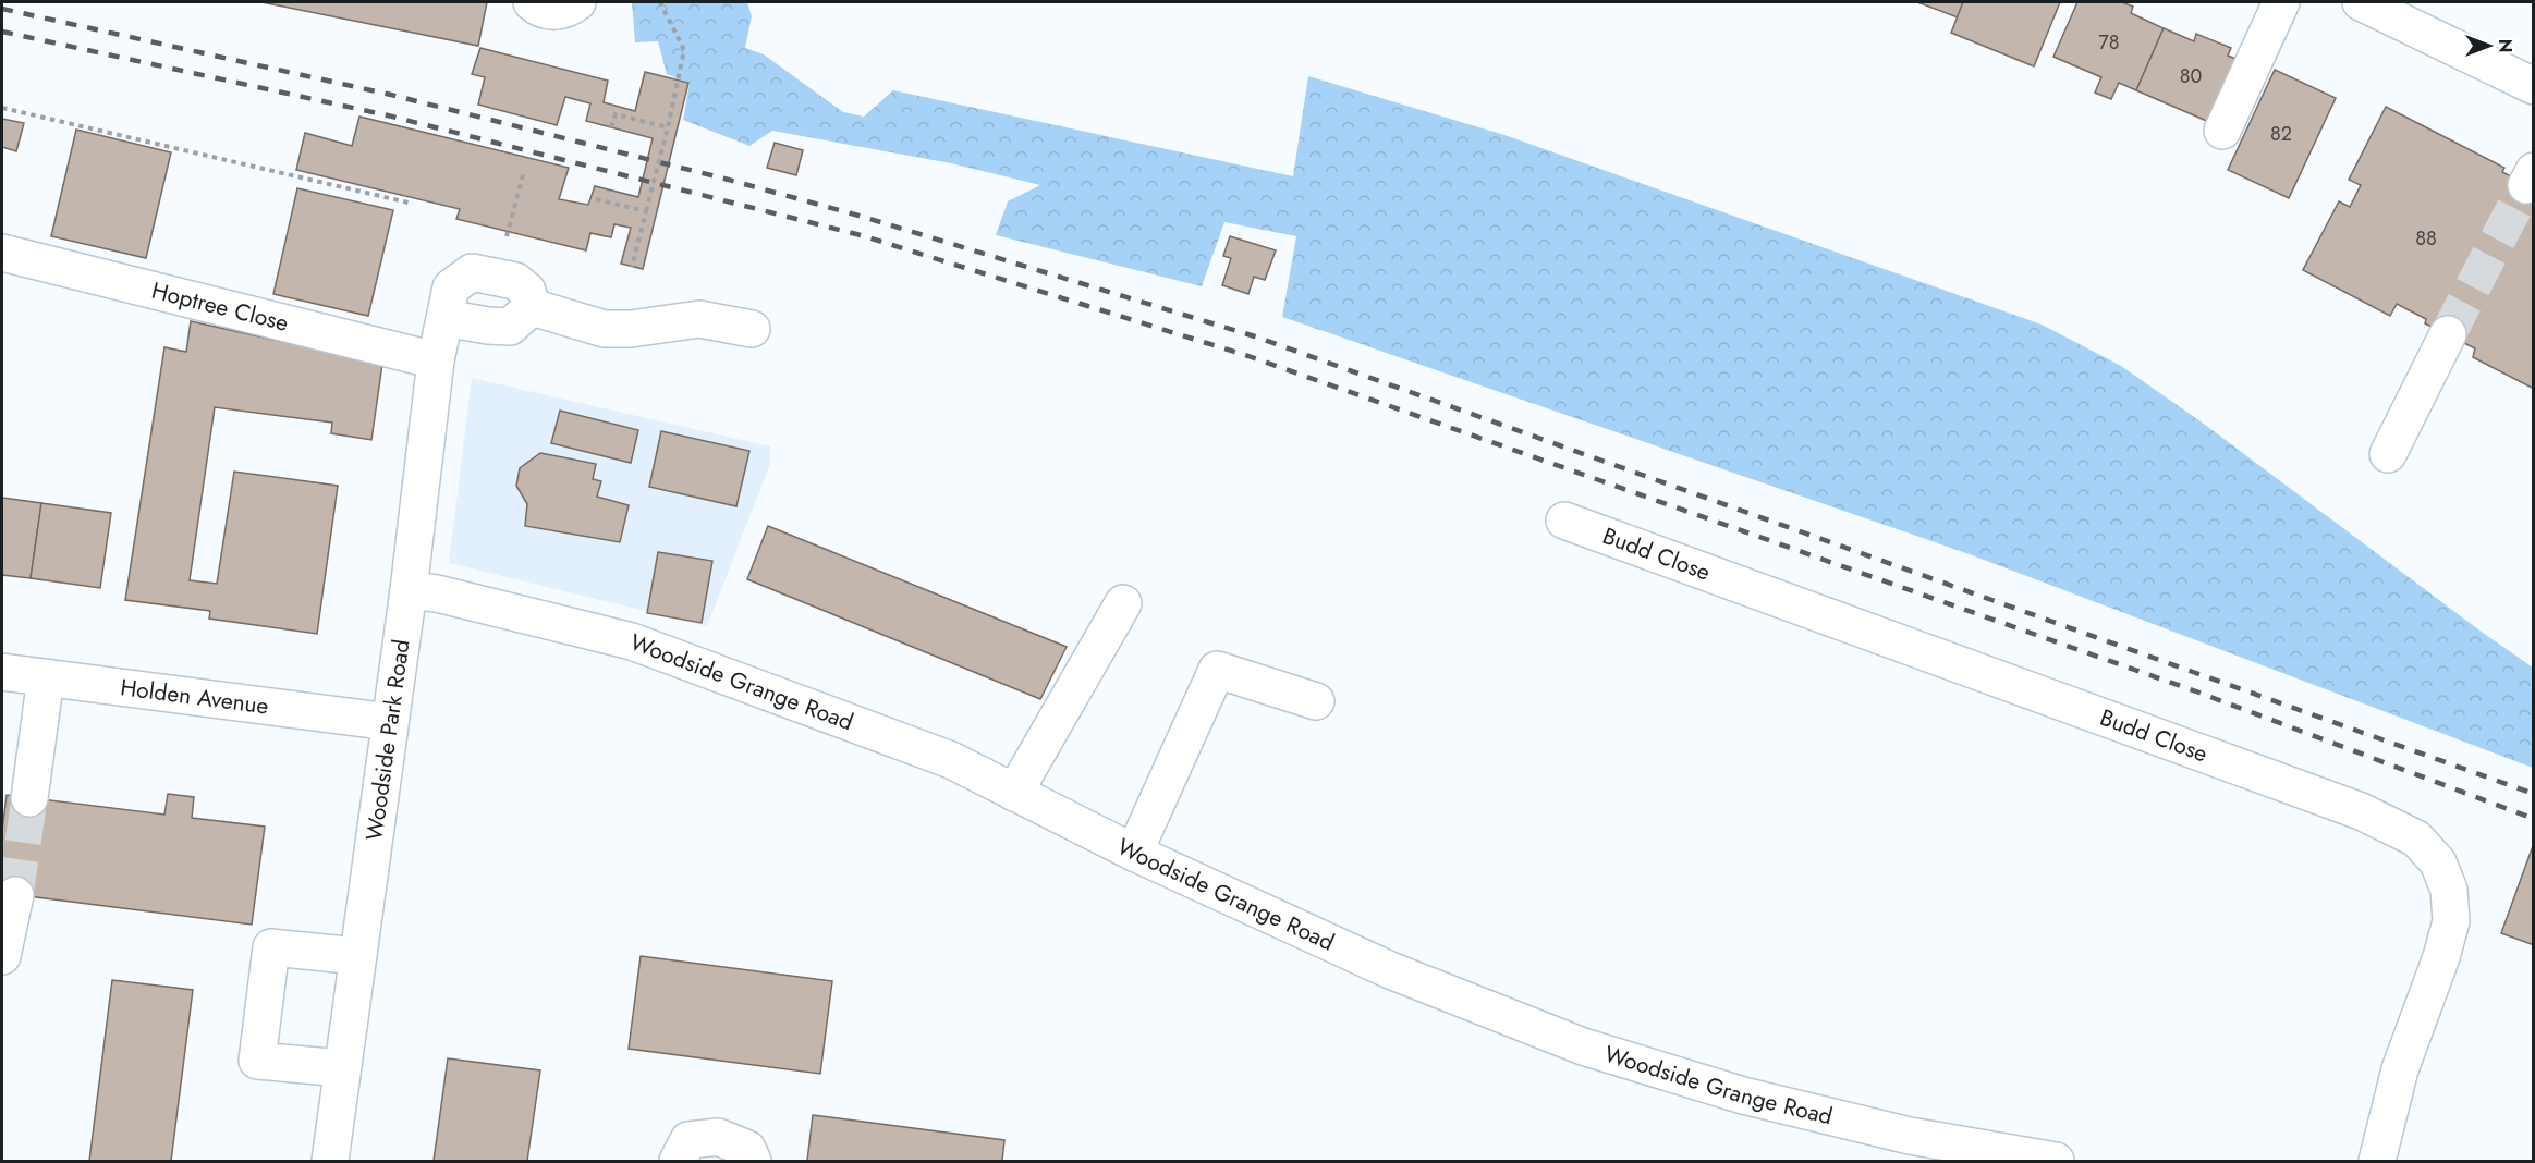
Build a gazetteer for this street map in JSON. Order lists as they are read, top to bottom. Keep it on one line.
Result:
{"streets":{"street":["Hoptree Close","Budd Close","Woodside Grange Road","Holden Avenue","Woodside Park Road"]},"crossings":[["Hoptree Close","Woodside Park Road"],["Woodside Grange Road","Woodside Park Road"],["Holden Avenue","Woodside Park Road"]],"house_numbers":["78","80","82","88"],"north":"right"}
